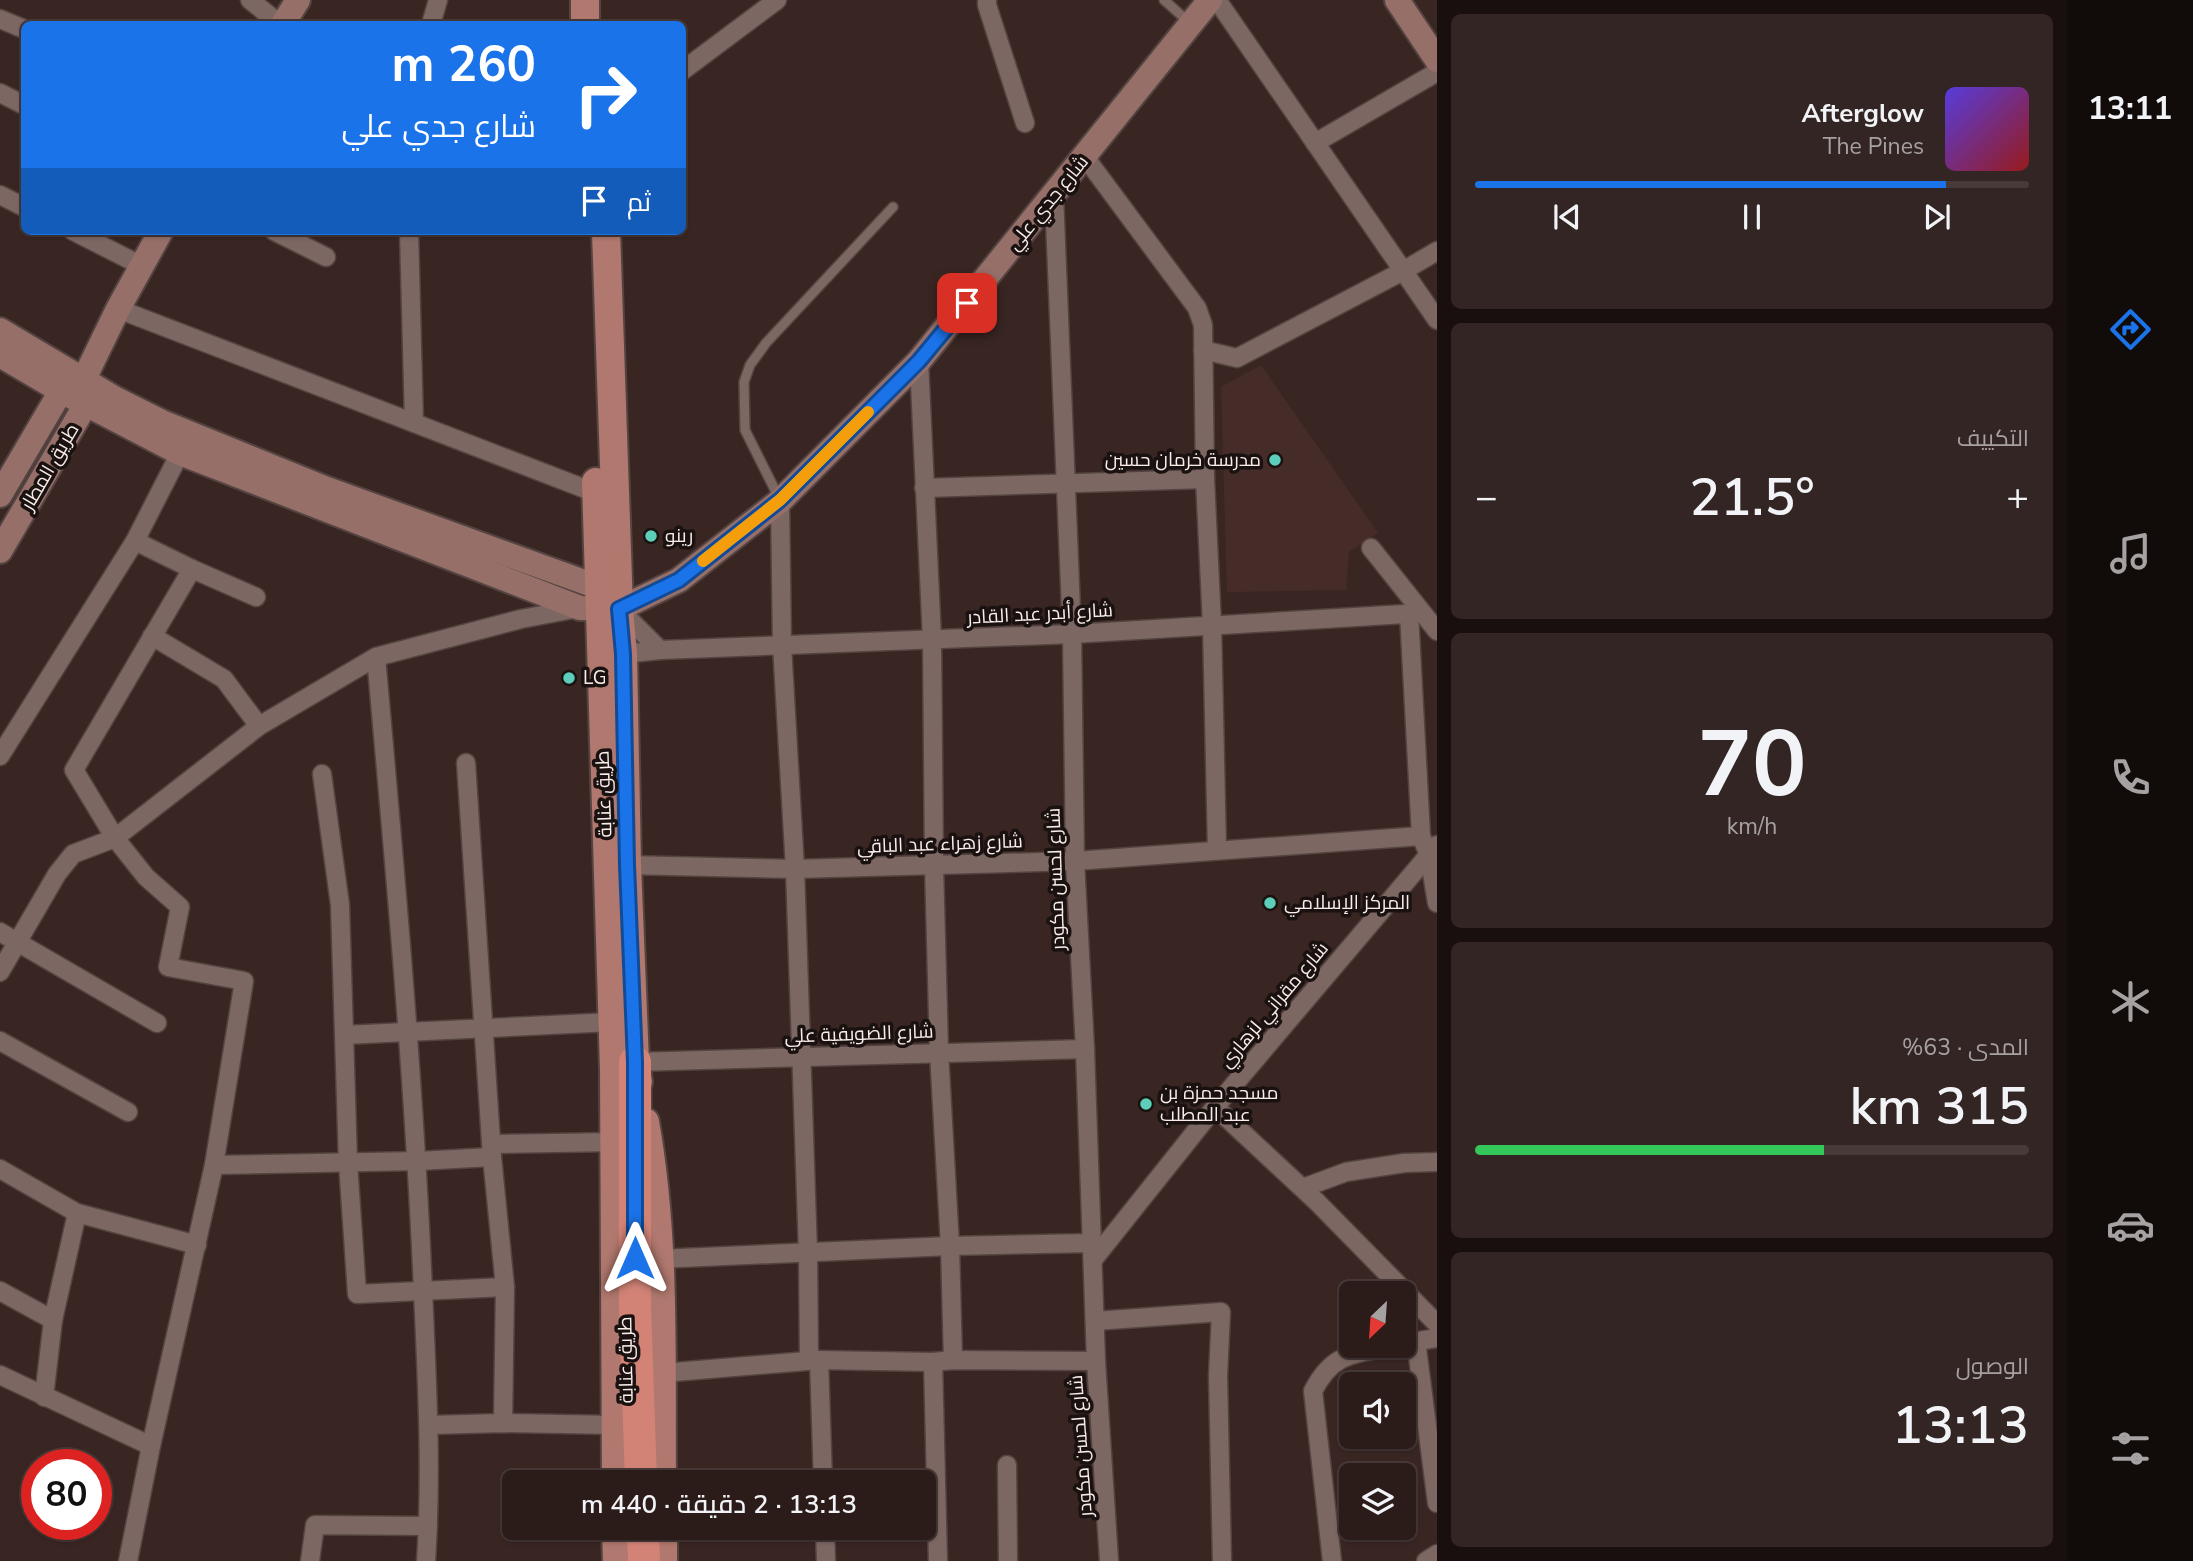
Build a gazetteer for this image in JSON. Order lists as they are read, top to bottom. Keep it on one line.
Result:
{"streets":{"highway":["طريق عنابة"],"street":["شارع جدي علي","طريق المطار","شارع أبدر عبد القادر","شارع زهراء عبد الباقي","شارع لحسن مكودر","شارع مقراني لزهاري","شارع الضويفية علي"]},"crossings":[["شارع جدي علي","طريق عنابة"],["شارع جدي علي","شارع لحسن مكودر"],["شارع أبدر عبد القادر","طريق عنابة"],["شارع أبدر عبد القادر","شارع لحسن مكودر"],["طريق عنابة","شارع زهراء عبد الباقي"],["طريق عنابة","شارع الضويفية علي"],["شارع زهراء عبد الباقي","شارع لحسن مكودر"],["شارع زهراء عبد الباقي","شارع مقراني لزهاري"],["شارع لحسن مكودر","شارع مقراني لزهاري"],["شارع لحسن مكودر","شارع الضويفية علي"]],"places":["مدرسة خرمان حسين","رينو","LG","المركز الإسلامي","مسجد حمزة بن عبد المطلب"],"north":"bottom left","page":{"tabs":"13:11","turn":["260 m","شارع جدي علي"],"song":["Afterglow","The Pines"],"then":"ثم","tile":["التكييف",["70","km/h"],["المدى · 63%","315 km"],["الوصول","13:13"]],"heat":["−","21.5°","+"],"limit":"80","trip":"13:13 · 2 دقيقة · 440 m"}}
